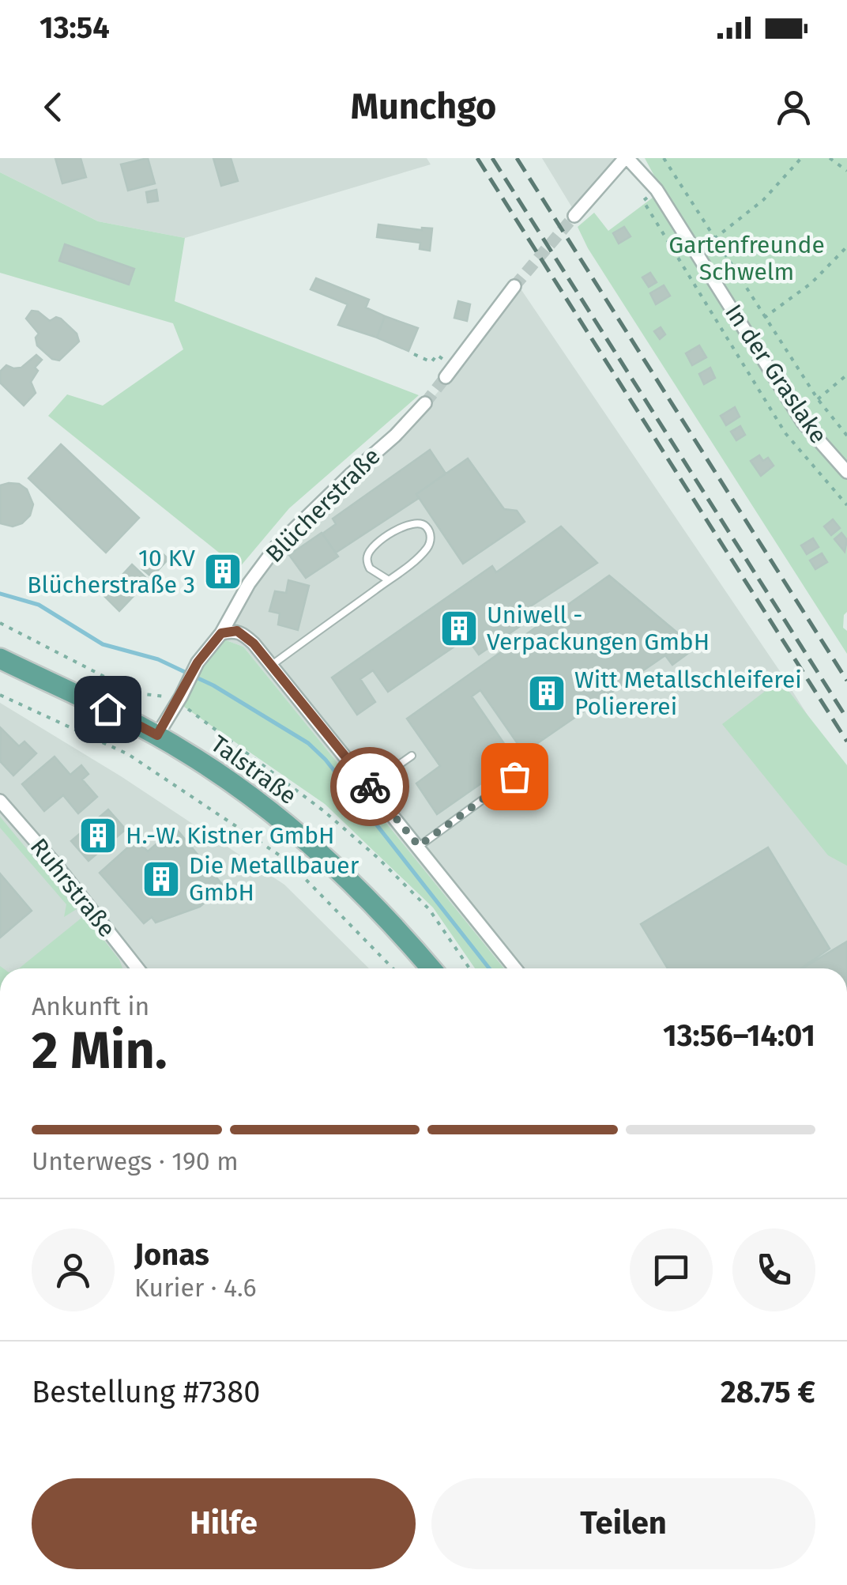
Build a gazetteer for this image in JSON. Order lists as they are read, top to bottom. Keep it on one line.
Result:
{"streets":{"main road":["Talstraße"],"street":["In der Graslake","Blücherstraße","Ruhrstraße"]},"crossings":[["Blücherstraße","Talstraße"]],"parks":["Gartenfreunde Schwelm"],"places":{"building":["10 KV Blücherstraße 3","Uniwell - Verpackungen GmbH","Witt Metallschleiferei Poliererei","H.-W. Kistner GmbH","Die Metallbauer GmbH"]},"page":{"status":"13:54","header":"Munchgo","heading":["2 Min.","Ankunft in","13:56–14:01"],"panel":["Jonas","Kurier · 4.6","Bestellung #7380","28.75 €"],"bar":"Unterwegs · 190 m","buttons":["Hilfe","Teilen"]}}
